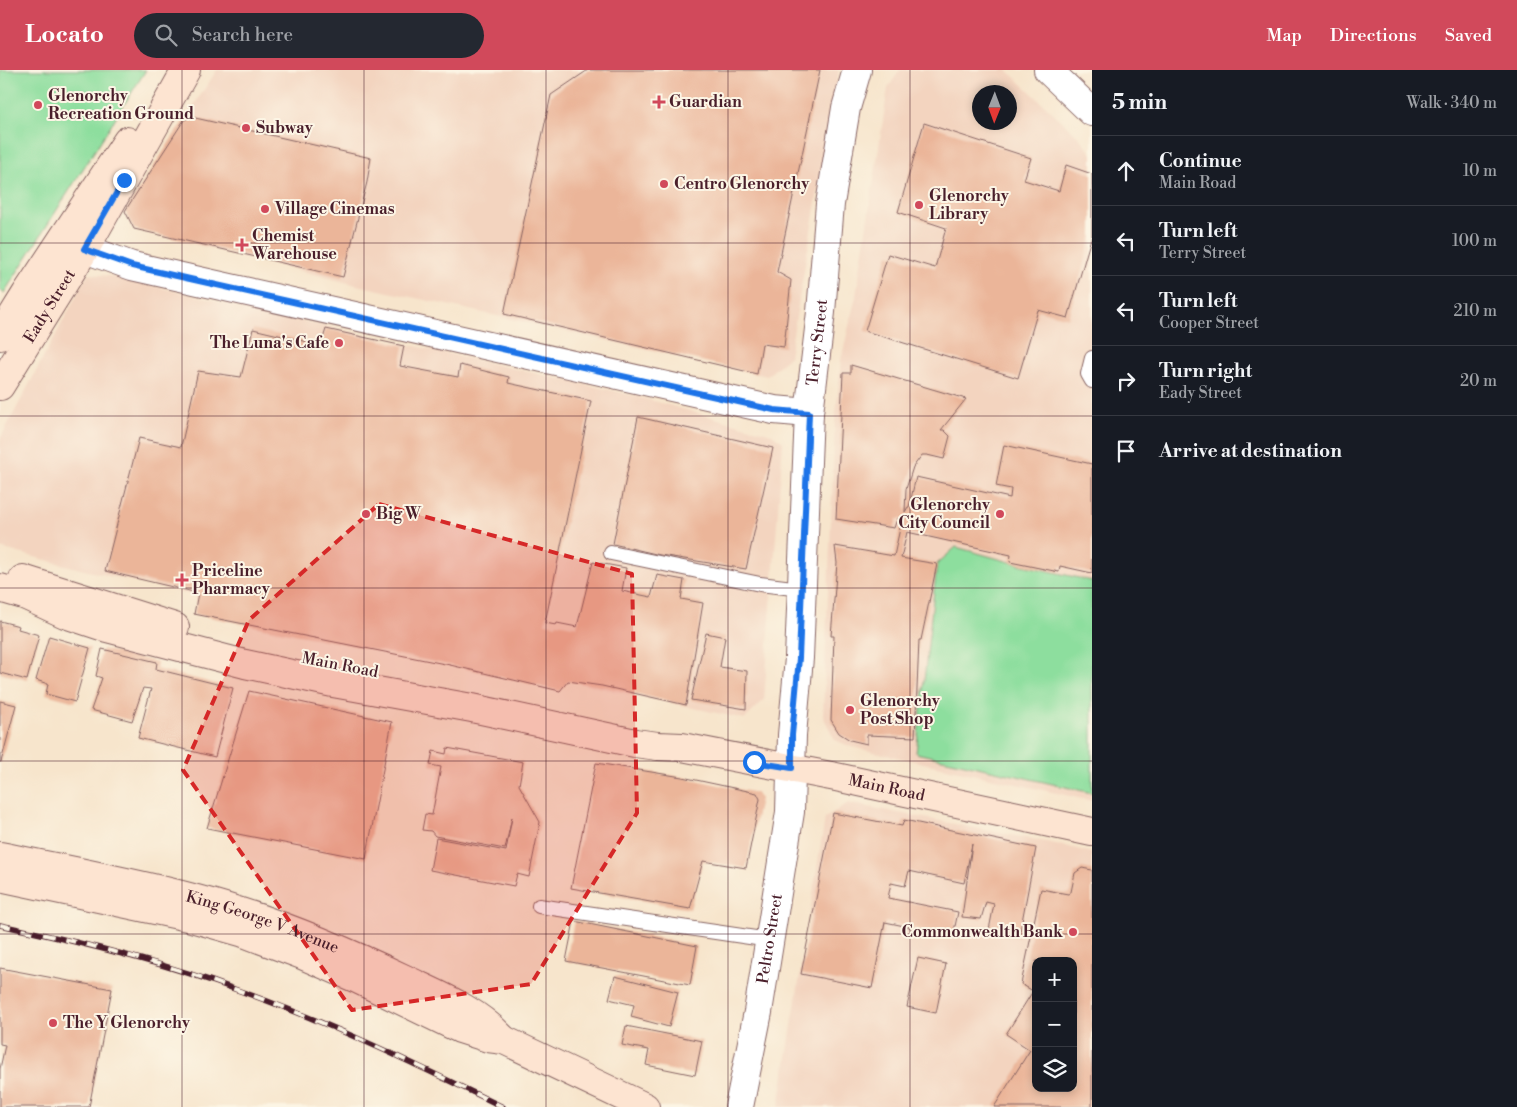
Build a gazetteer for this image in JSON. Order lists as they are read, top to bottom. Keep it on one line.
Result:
{"streets":{"main road":["Eady Street","Main Road","King George V Avenue"],"street":["Terry Street","Peltro Street"]},"crossings":[["Terry Street","Main Road"],["Terry Street","Peltro Street"],["Main Road","Peltro Street"]],"places":{"health":["Guardian","Chemist Warehouse","Priceline Pharmacy"],"other":["Glenorchy Recreation Ground","Subway","Centro Glenorchy","Glenorchy Library","Village Cinemas","The Luna's Cafe","Big W","Glenorchy City Council","Glenorchy Post Shop","Commonwealth Bank","The Y Glenorchy"]},"north":"bottom","page":{"header":"Locato","search":"Search here","nav":["Map","Directions","Saved"],"heading":["5 min","Walk · 340 m"],"list":[["Continue","Main Road","10 m"],["Turn left","Terry Street","100 m"],["Turn left","Cooper Street","210 m"],["Turn right","Eady Street","20 m"],"Arrive at destination"],"map_buttons":["+","−"]}}
